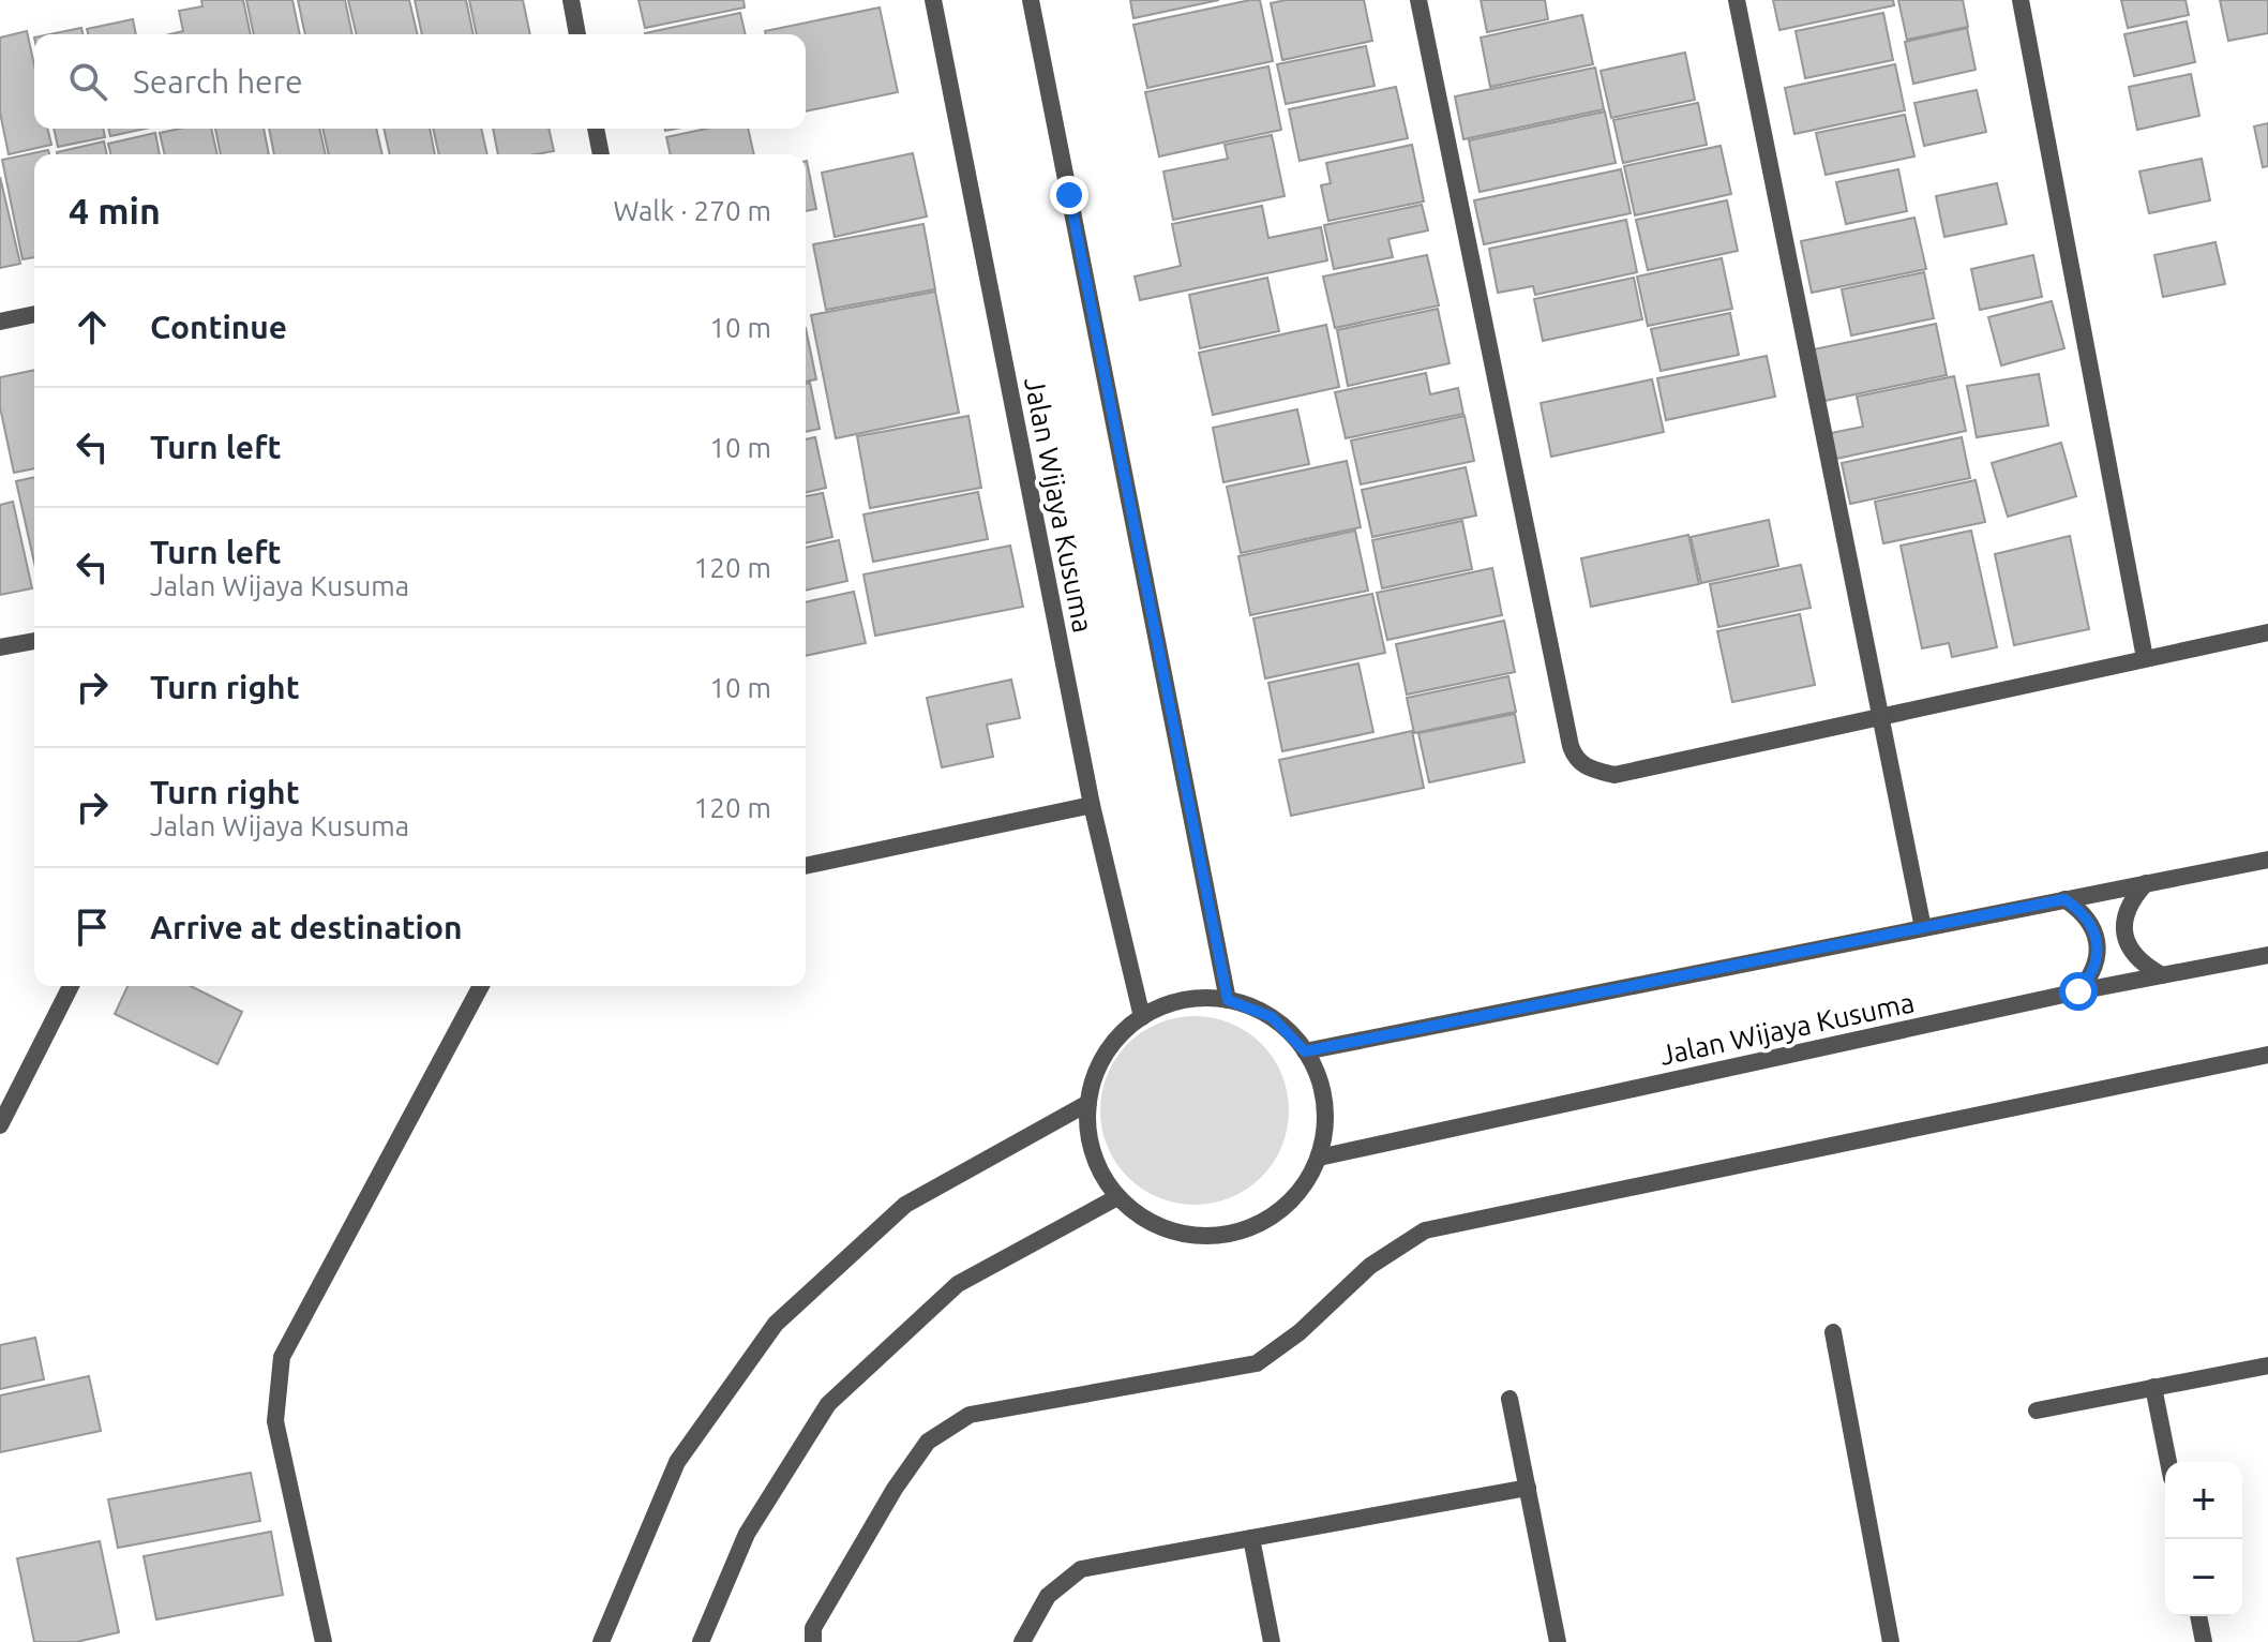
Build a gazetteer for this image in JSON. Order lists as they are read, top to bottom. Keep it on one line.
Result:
{"streets":{"street":["Jalan Wijaya Kusuma"]},"page":{"search":"Search here","heading":["4 min","Walk · 270 m"],"list":[["Continue","10 m"],["Turn left","10 m"],["Turn left","Jalan Wijaya Kusuma","120 m"],["Turn right","10 m"],["Turn right","Jalan Wijaya Kusuma","120 m"],"Arrive at destination"],"map_buttons":["+","−"]}}
